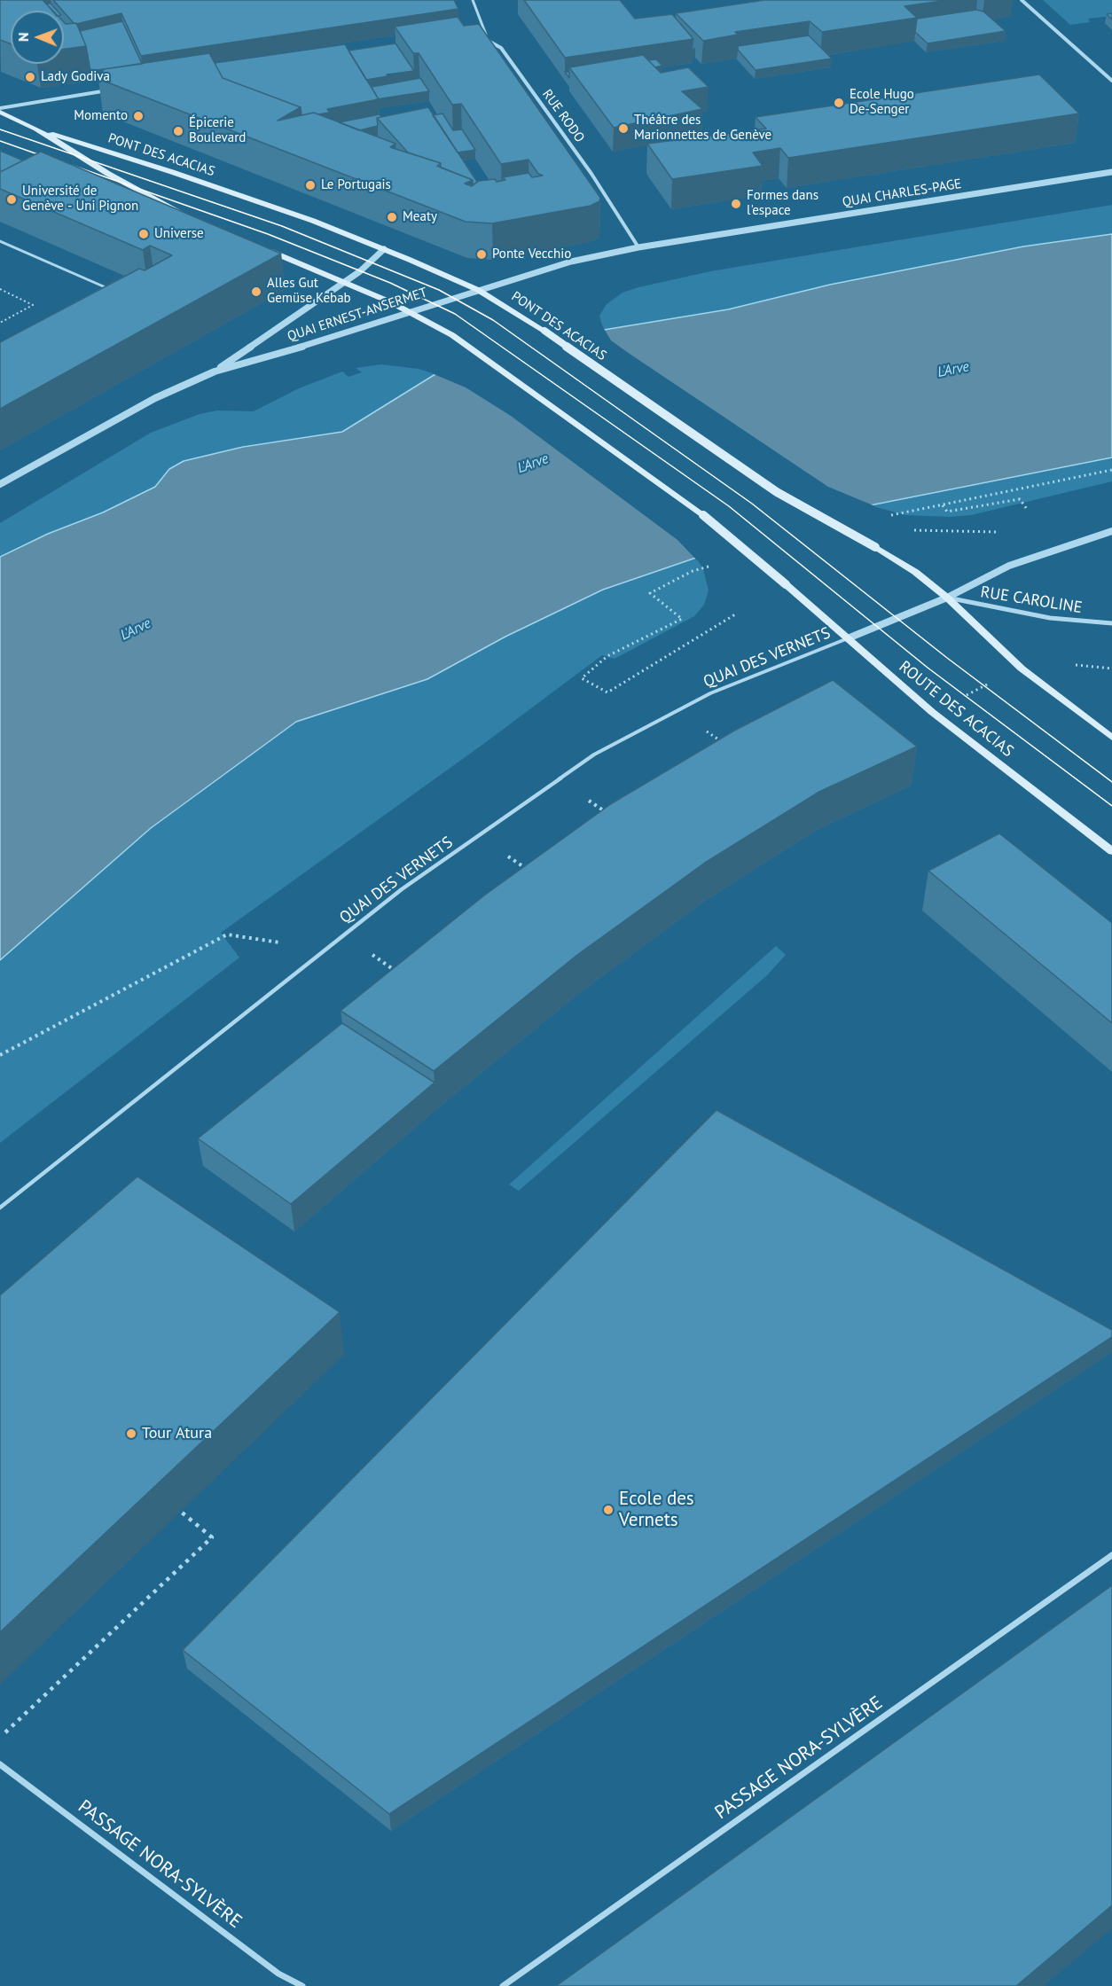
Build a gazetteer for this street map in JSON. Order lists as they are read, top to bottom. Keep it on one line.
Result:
{"streets":{"main road":["PONT DES ACACIAS","ROUTE DES ACACIAS"],"street":["RUE RODO","QUAI CHARLES-PAGE","QUAI ERNEST-ANSERMET","RUE CAROLINE","PASSAGE NORA-SYLVÈRE"],"lane":["QUAI DES VERNETS"]},"crossings":[["RUE RODO","QUAI CHARLES-PAGE"],["PONT DES ACACIAS","QUAI CHARLES-PAGE"],["PONT DES ACACIAS","QUAI ERNEST-ANSERMET"],["PONT DES ACACIAS","RUE CAROLINE"],["QUAI CHARLES-PAGE","QUAI ERNEST-ANSERMET"],["QUAI ERNEST-ANSERMET","ROUTE DES ACACIAS"],["QUAI DES VERNETS","ROUTE DES ACACIAS"]],"water":["L'Arve"],"places":["Lady Godiva","Ecole Hugo De-Senger","Momento","Théâtre des Marionnettes de Genève","Épicerie Boulevard","Le Portugais","Université de Genève - Uni Pignon","Formes dans l'espace","Meaty","Universe","Ponte Vecchio","Alles Gut Gemüse Kebab","Tour Atura","Ecole des Vernets"],"north":"left"}
